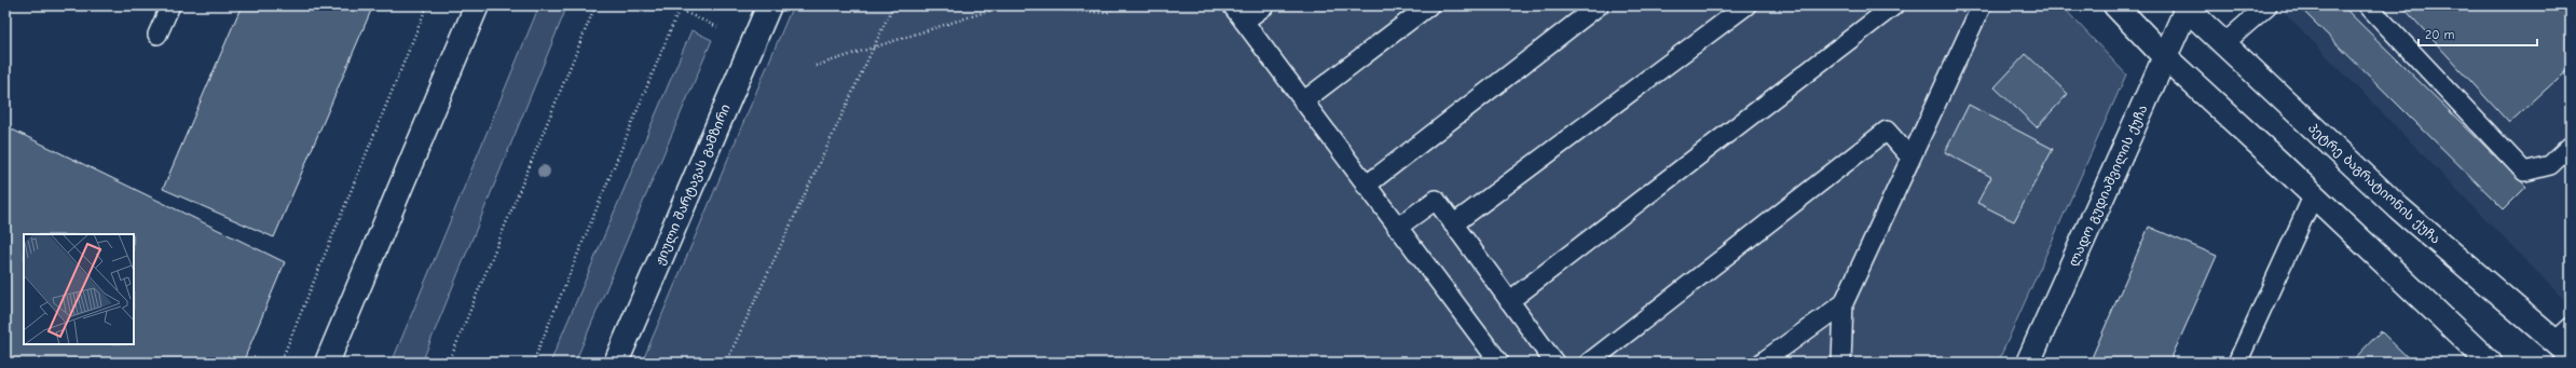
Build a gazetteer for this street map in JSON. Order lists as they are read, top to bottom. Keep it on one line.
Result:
{"streets":{"main road":["პეტრე ბაგრატიონის ქუჩა","ჟიული შარტავას გამზირი","ლადო გუდიაშვილის ქუჩა"]},"crossings":[["პეტრე ბაგრატიონის ქუჩა","ლადო გუდიაშვილის ქუჩა"]],"scale_bar":"20 m"}
